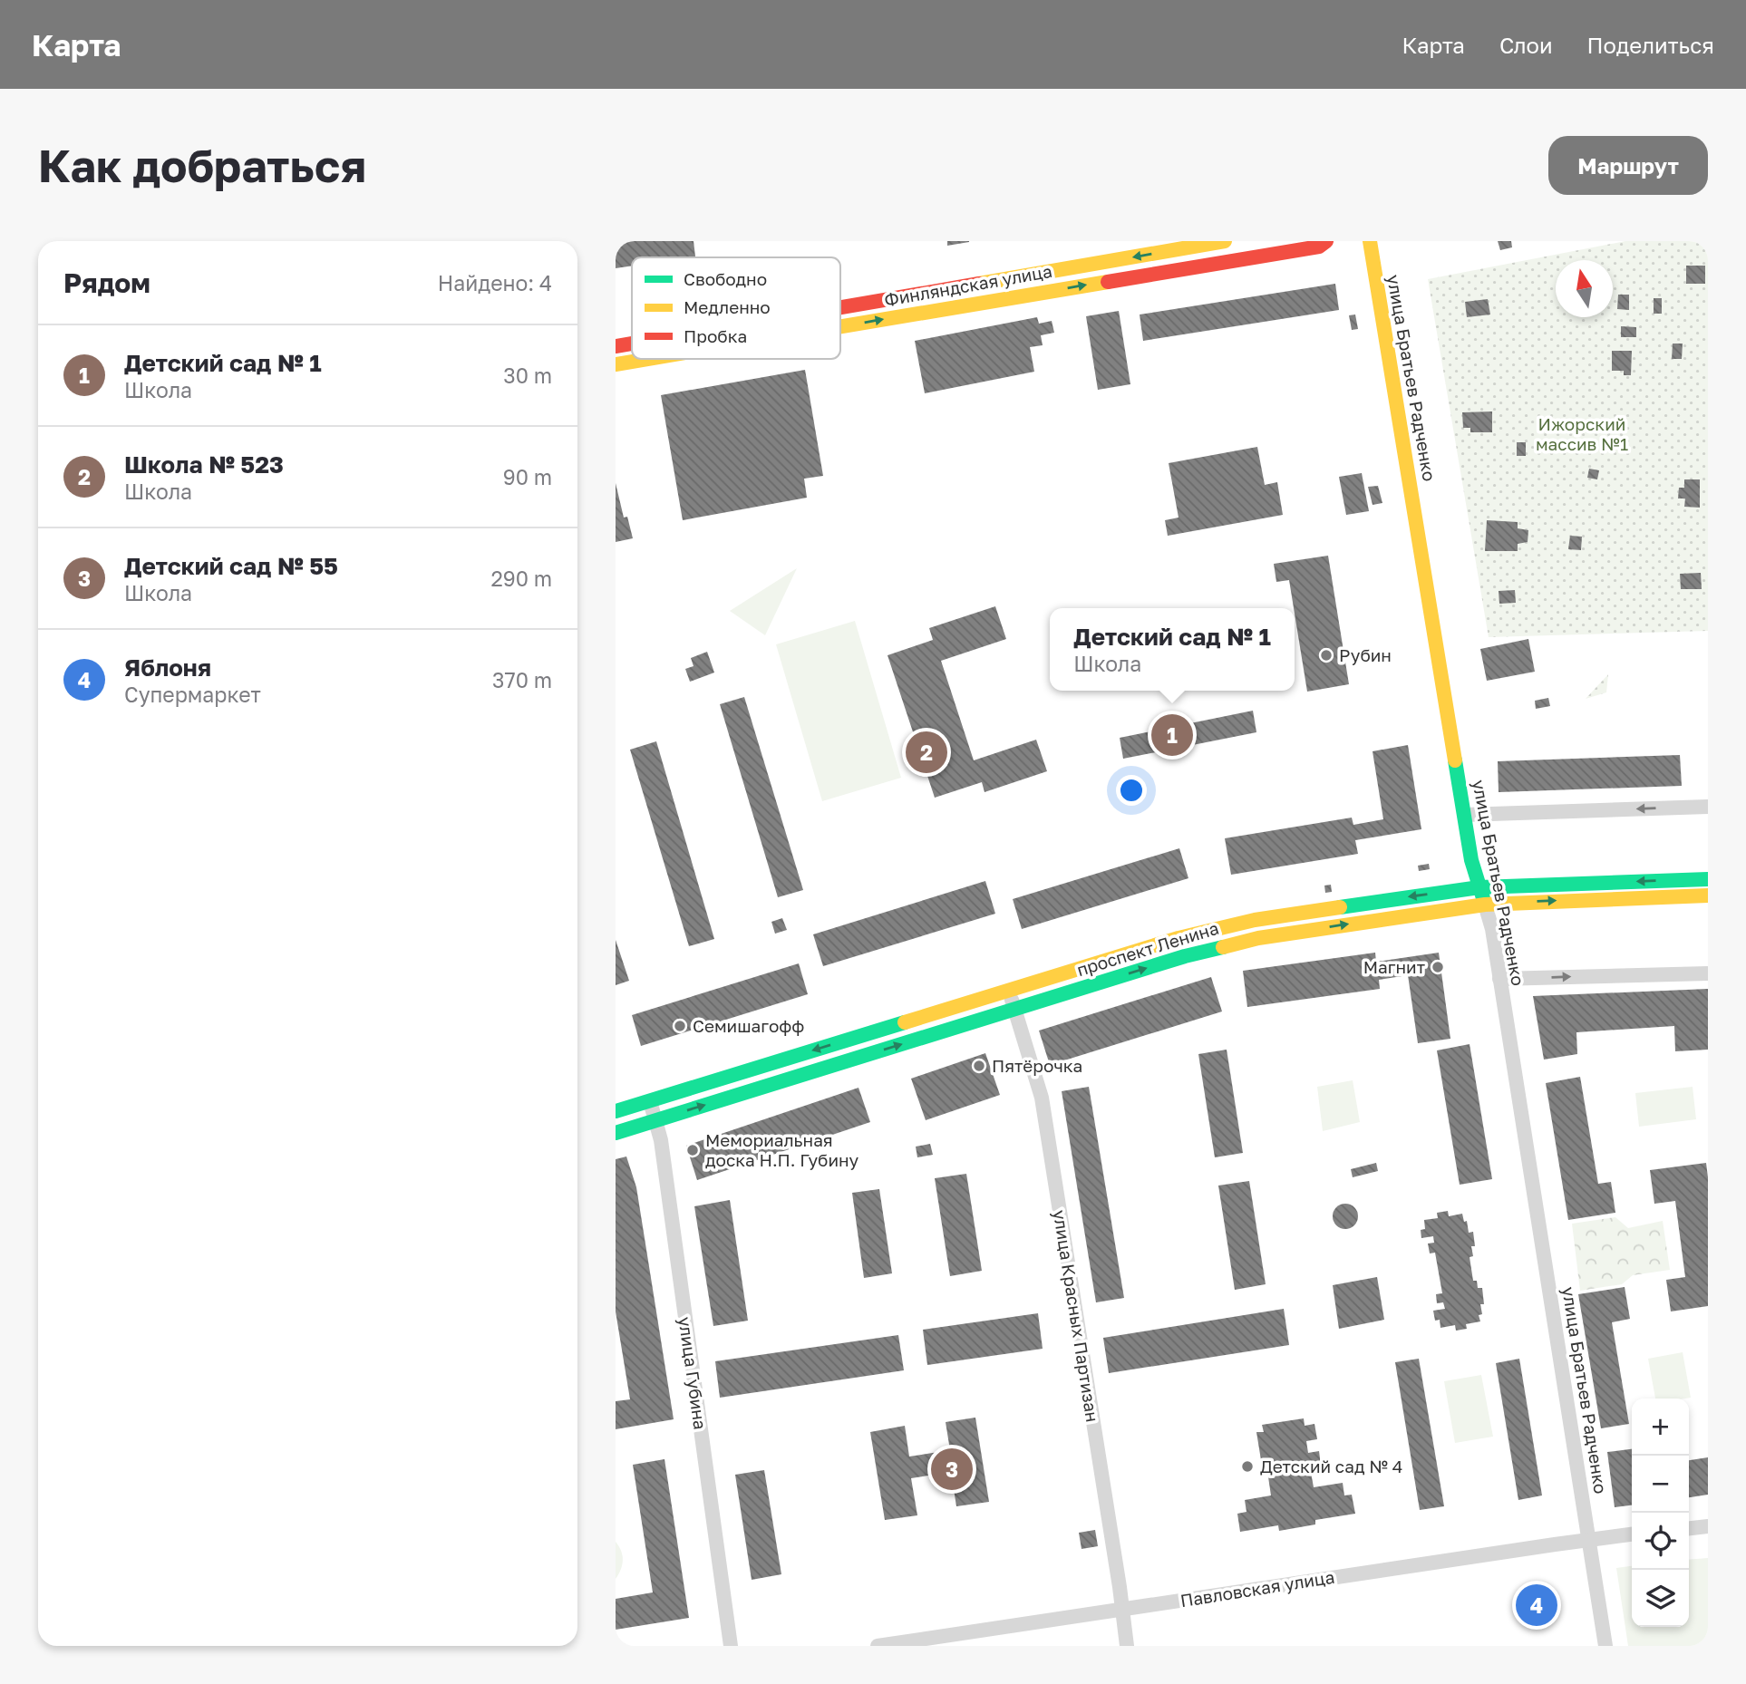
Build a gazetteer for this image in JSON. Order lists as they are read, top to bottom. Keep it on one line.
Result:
{"streets":{"main road":["Финляндская улица","улица Братьев Радченко","проспект Ленина"],"street":["улица Красных Партизан","улица Губина","Павловская улица"]},"crossings":[["улица Братьев Радченко","проспект Ленина"],["улица Братьев Радченко","Павловская улица"],["проспект Ленина","улица Красных Партизан"],["проспект Ленина","улица Губина"],["улица Красных Партизан","Павловская улица"]],"parks":["Ижорский массив №1"],"places":["Рубин","Магнит","Семишагофф","Пятёрочка","Мемориальная доска Н.П. Губину","Детский сад № 4"],"legend":["Свободно","Медленно","Пробка"],"north":"top","page":{"header":"Карта","nav":["Карта","Слои","Поделиться"],"buttons":"Маршрут","title":"Как добраться","heading":["Рядом","Найдено: 4"],"list":[{"mark":"1","name":"Детский сад № 1","note":"Школа","value":"30 m"},{"mark":"2","name":"Школа № 523","note":"Школа","value":"90 m"},{"mark":"3","name":"Детский сад № 55","note":"Школа","value":"290 m"},{"mark":"4","name":"Яблоня","note":"Супермаркет","value":"370 m"}],"popup":["Детский сад № 1","Школа"],"pins":["1","2","3","4"],"map_buttons":["+","−"]}}
